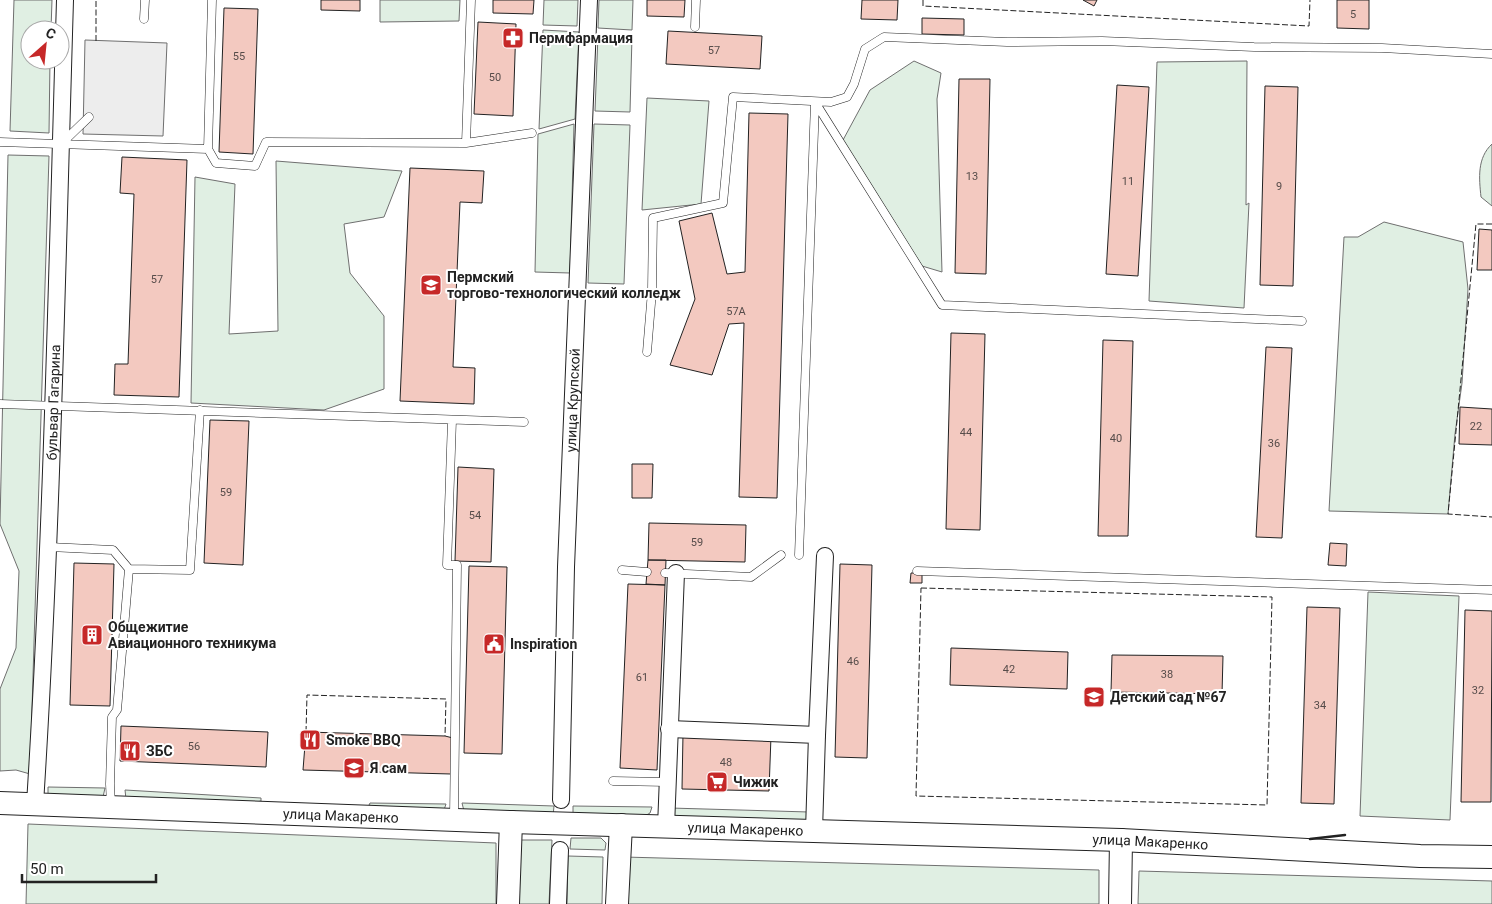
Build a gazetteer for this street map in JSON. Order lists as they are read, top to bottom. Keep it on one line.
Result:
{"streets":{"main road":["улица Макаренко"],"street":["улица Крупской","бульвар Гагарина"]},"crossings":[["бульвар Гагарина","улица Макаренко"]],"places":{"pharmacy":["Пермфармация"],"school or university":["Пермский торгово-технологический колледж","Детский сад №67","Я сам"],"building":["Общежитие Авиационного техникума"],"public building":["Inspiration"],"restaurant":["Smoke BBQ","ЗБС"],"supermarket":["Чижик"]},"house_numbers":["5","57","55","50","13","11","9","57","57А","22","44","40","36","59","54","59","46","42","38","61","32","34","56","48"],"scale_bar":"50 m","north":"top right"}
